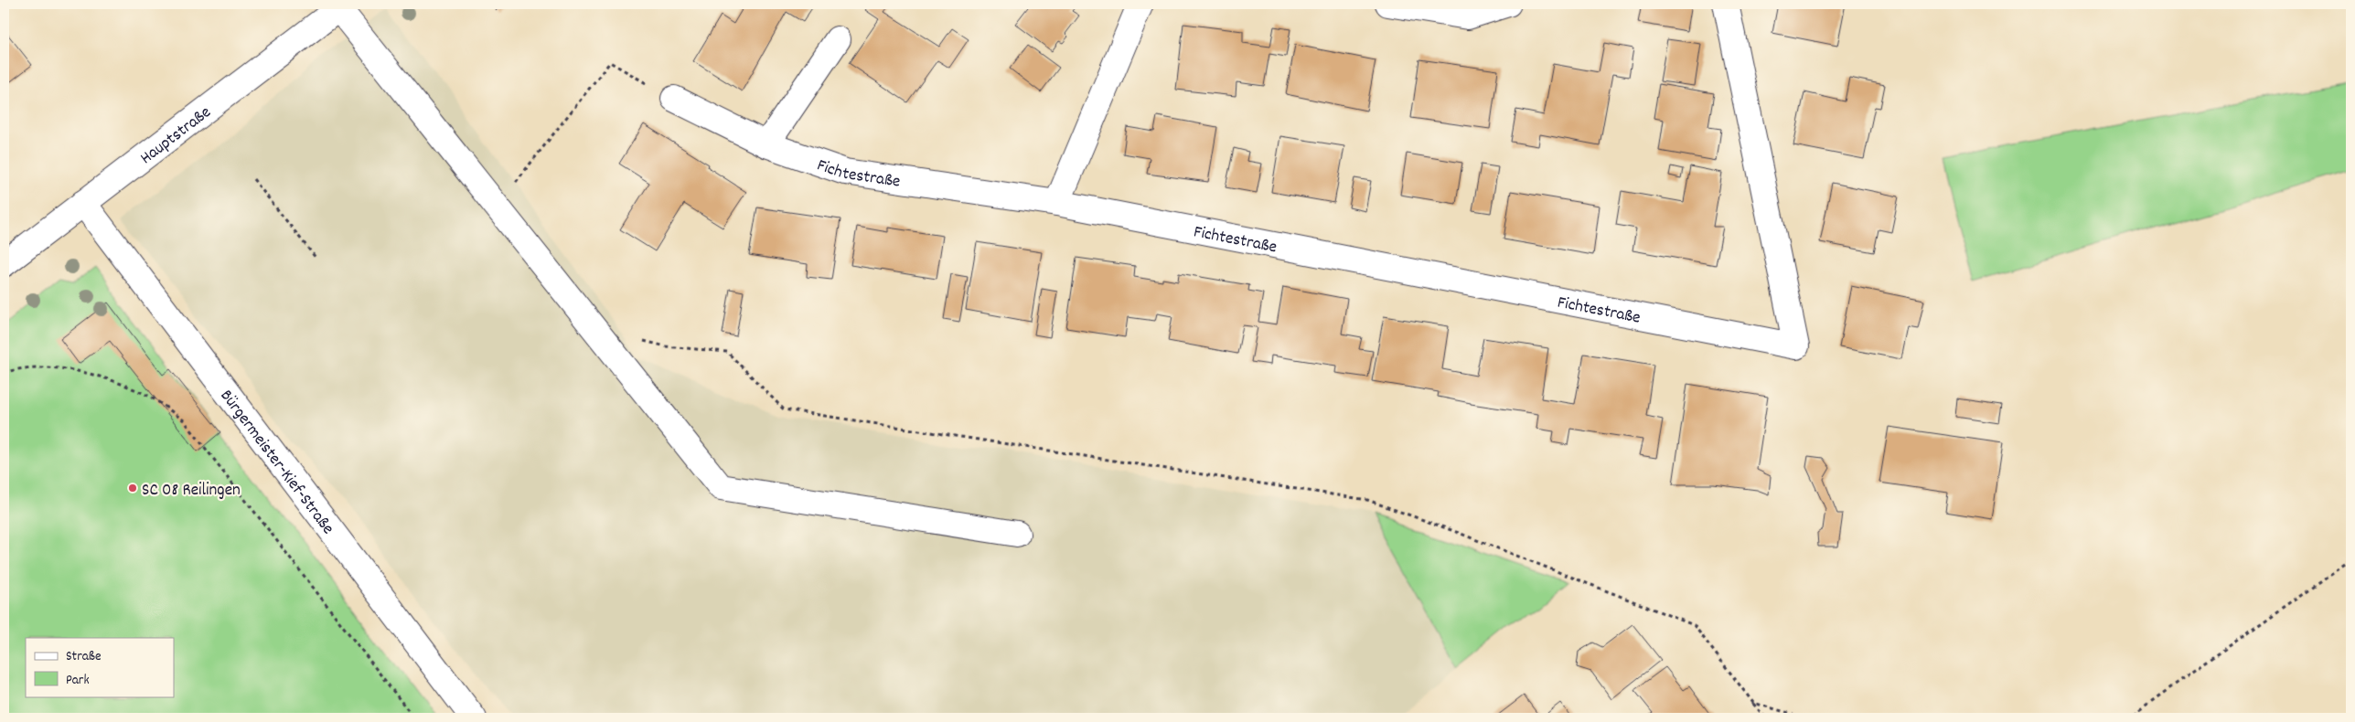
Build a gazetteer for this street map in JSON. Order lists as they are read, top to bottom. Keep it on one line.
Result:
{"streets":{"street":["Hauptstraße","Fichtestraße","Bürgermeister-Kief-Straße"]},"crossings":[["Hauptstraße","Bürgermeister-Kief-Straße"]],"places":["SC 08 Reilingen"],"legend":["Straße","Park"]}
